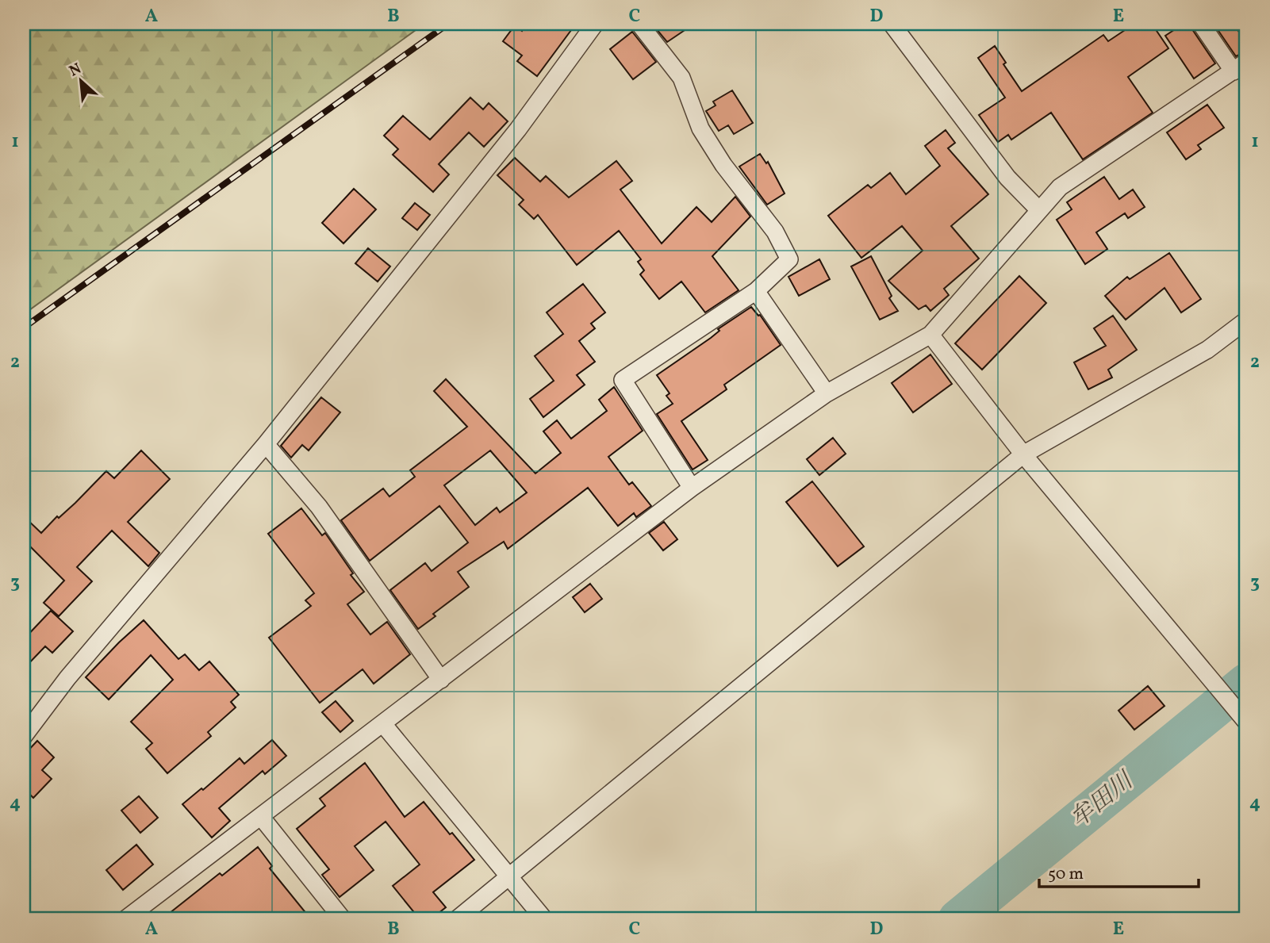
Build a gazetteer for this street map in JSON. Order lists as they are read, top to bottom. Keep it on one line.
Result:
{"water":["牟田川"],"scale_bar":"50 m","north":"top left","grid":{"columns":["A","B","C","D","E"],"rows":["1","2","3","4"]}}
